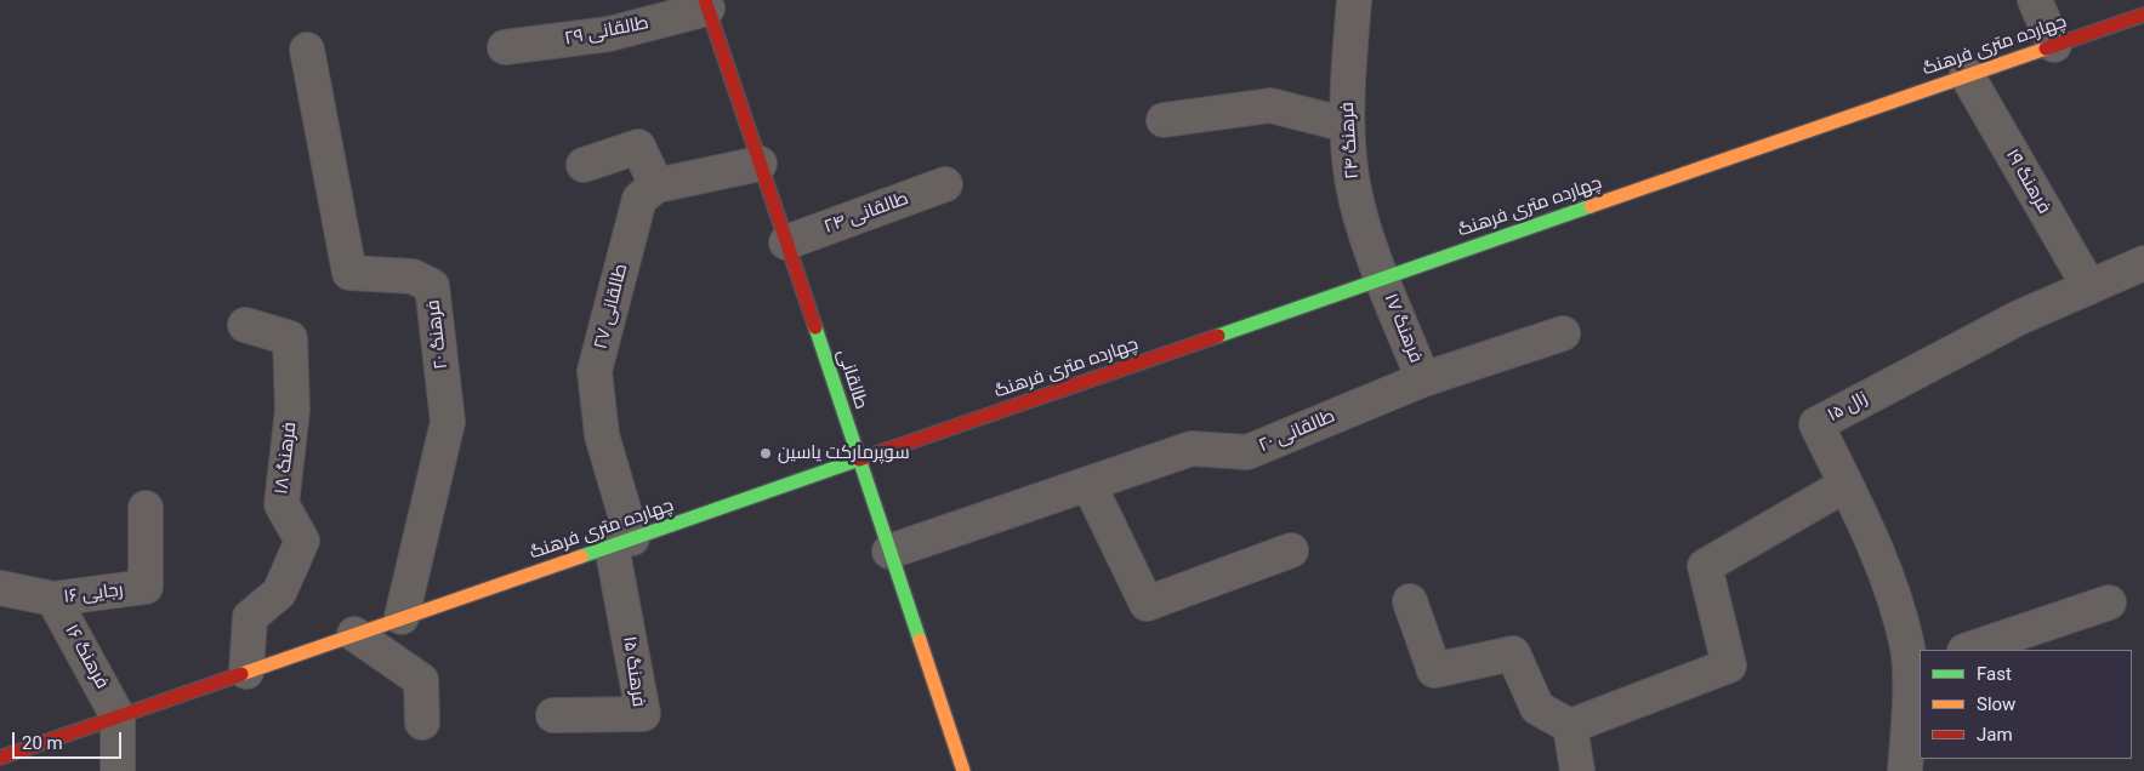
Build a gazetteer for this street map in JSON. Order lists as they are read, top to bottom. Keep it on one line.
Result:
{"streets":{"street":["طالقانی ۲۹","چهارده متری فرهنگ","فرهنگ ۲۴","فرهنگ ۱۹","طالقانی ۲۴","طالقانی ۲۷","فرهنگ ۱۷","فرهنگ ۲۰","طالقانی","زال ۱۵","طالقانی ۲۰","فرهنگ ۱۸","رجایی ۱۶","فرهنگ ۱۶","فرهنگ ۱۵"]},"crossings":[["طالقانی ۲۹","طالقانی"],["چهارده متری فرهنگ","فرهنگ ۲۴"],["چهارده متری فرهنگ","فرهنگ ۱۹"],["چهارده متری فرهنگ","طالقانی ۲۷"],["چهارده متری فرهنگ","فرهنگ ۱۷"],["چهارده متری فرهنگ","فرهنگ ۲۰"],["چهارده متری فرهنگ","طالقانی"],["چهارده متری فرهنگ","فرهنگ ۱۸"],["چهارده متری فرهنگ","فرهنگ ۱۶"],["چهارده متری فرهنگ","فرهنگ ۱۵"],["فرهنگ ۲۴","فرهنگ ۱۷"],["فرهنگ ۱۹","زال ۱۵"],["طالقانی ۲۴","طالقانی"],["طالقانی ۲۷","فرهنگ ۱۵"],["فرهنگ ۱۷","طالقانی ۲۰"],["طالقانی","طالقانی ۲۰"],["رجایی ۱۶","فرهنگ ۱۶"]],"places":["سوپرمارکت یاسین"],"legend":["Fast","Slow","Jam"],"scale_bar":"20 m"}
